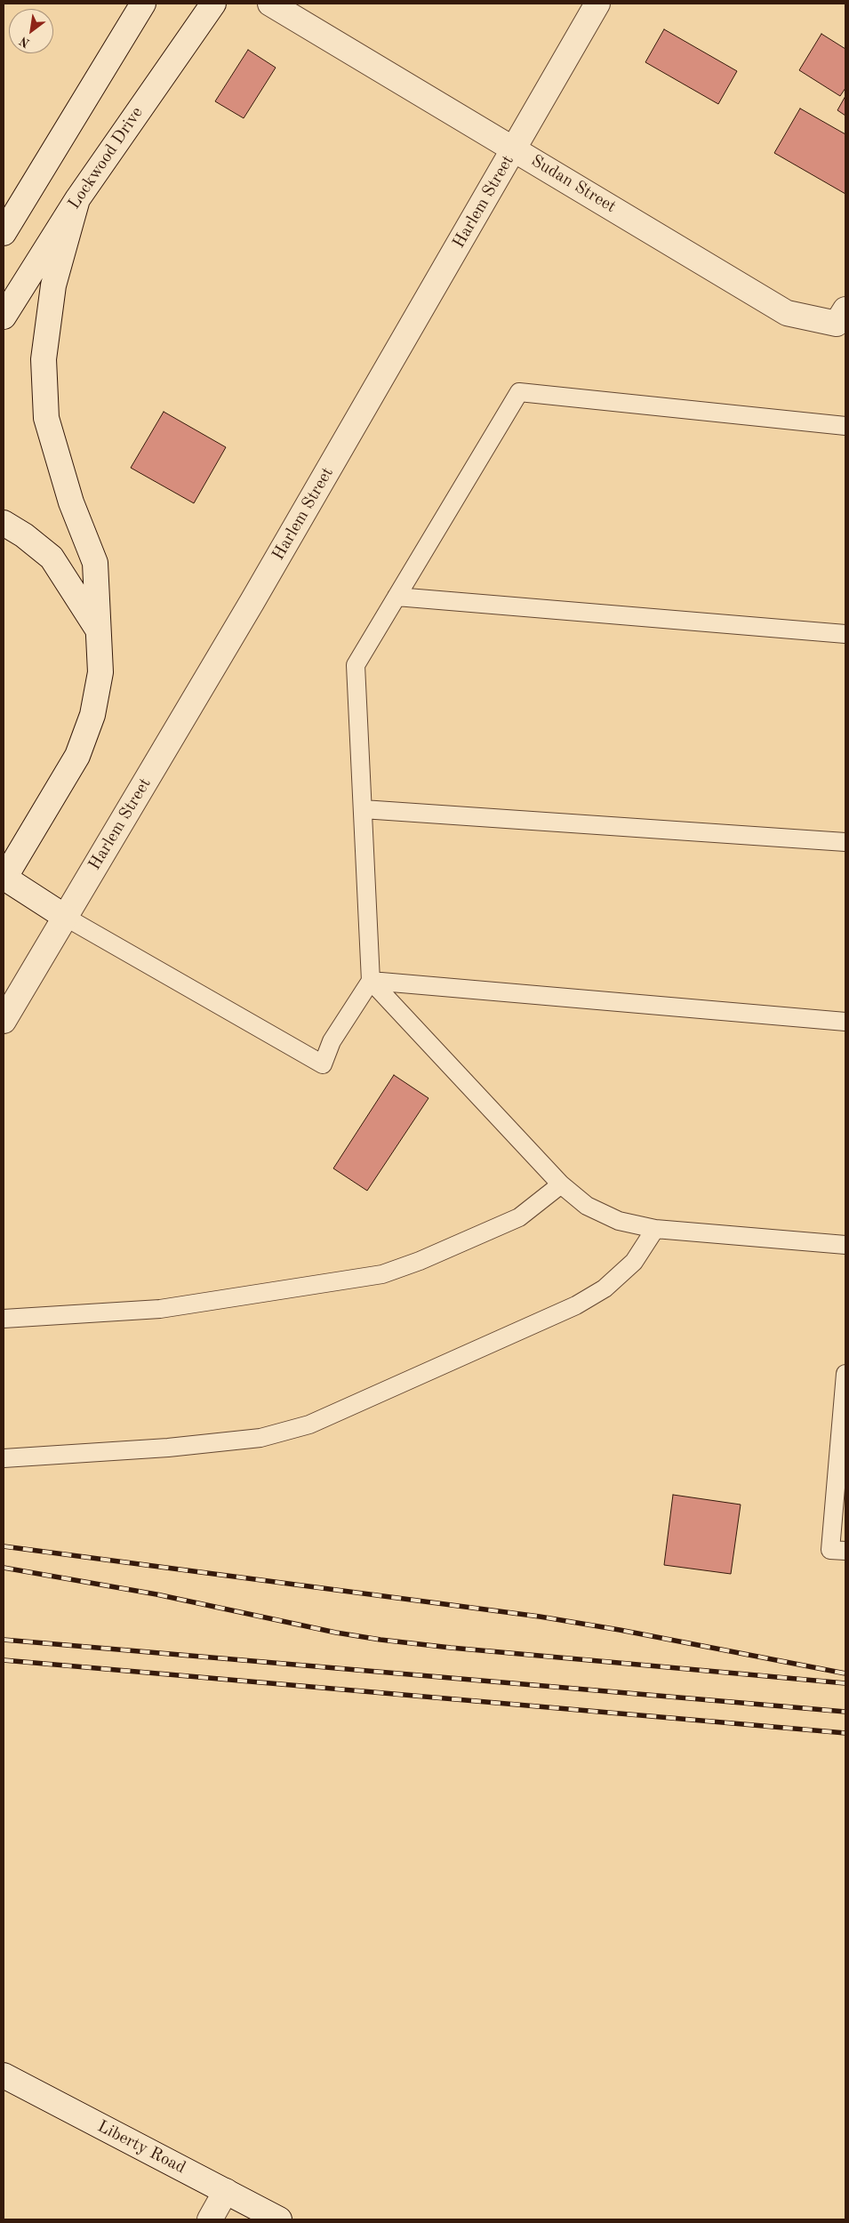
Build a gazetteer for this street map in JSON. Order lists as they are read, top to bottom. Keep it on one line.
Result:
{"streets":{"main road":["Lockwood Drive","Sudan Street","Harlem Street","Liberty Road"]},"crossings":[["Sudan Street","Harlem Street"]],"north":"bottom left"}
